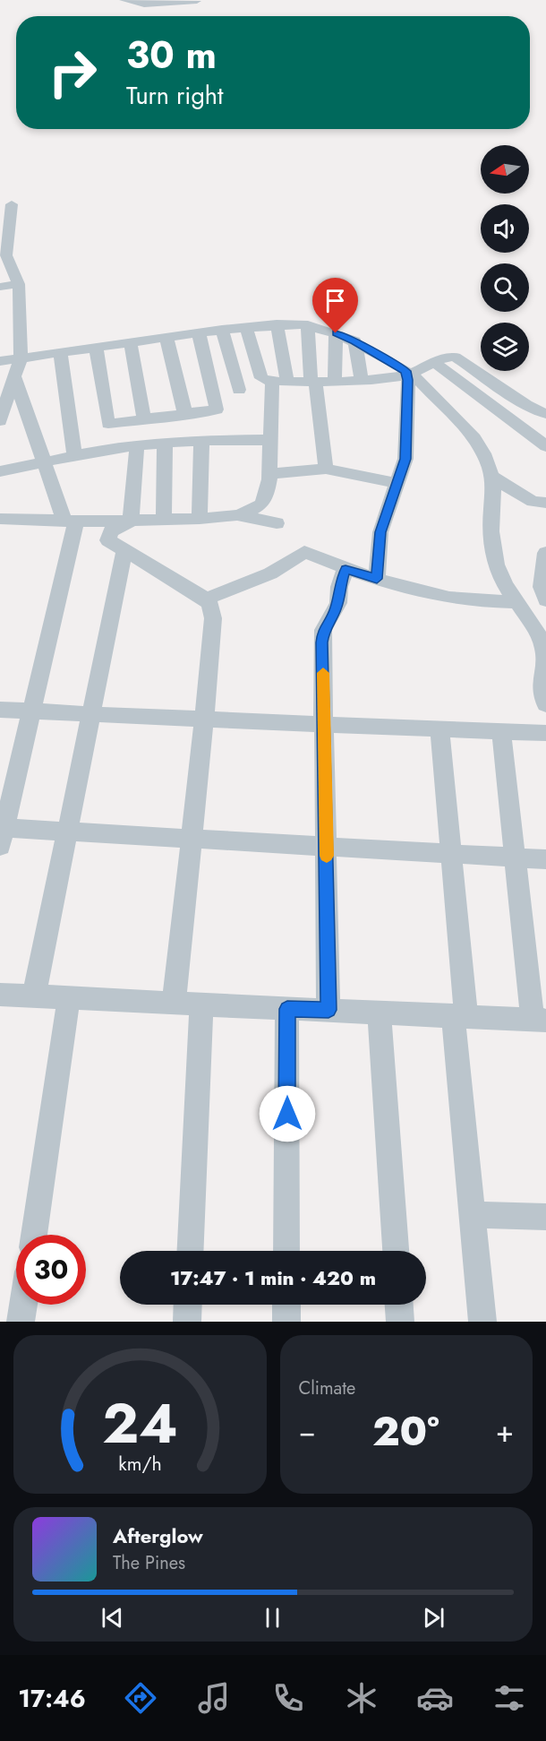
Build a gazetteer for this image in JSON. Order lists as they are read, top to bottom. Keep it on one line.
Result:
{"north":"left","page":{"turn":["30 m","Turn right"],"limit":"30","trip":"17:47 · 1 min · 420 m","tile":"Climate","heat":["−","20°","+"],"song":["Afterglow","The Pines"],"tabs":"17:46","gauge":["24","km/h"]}}
